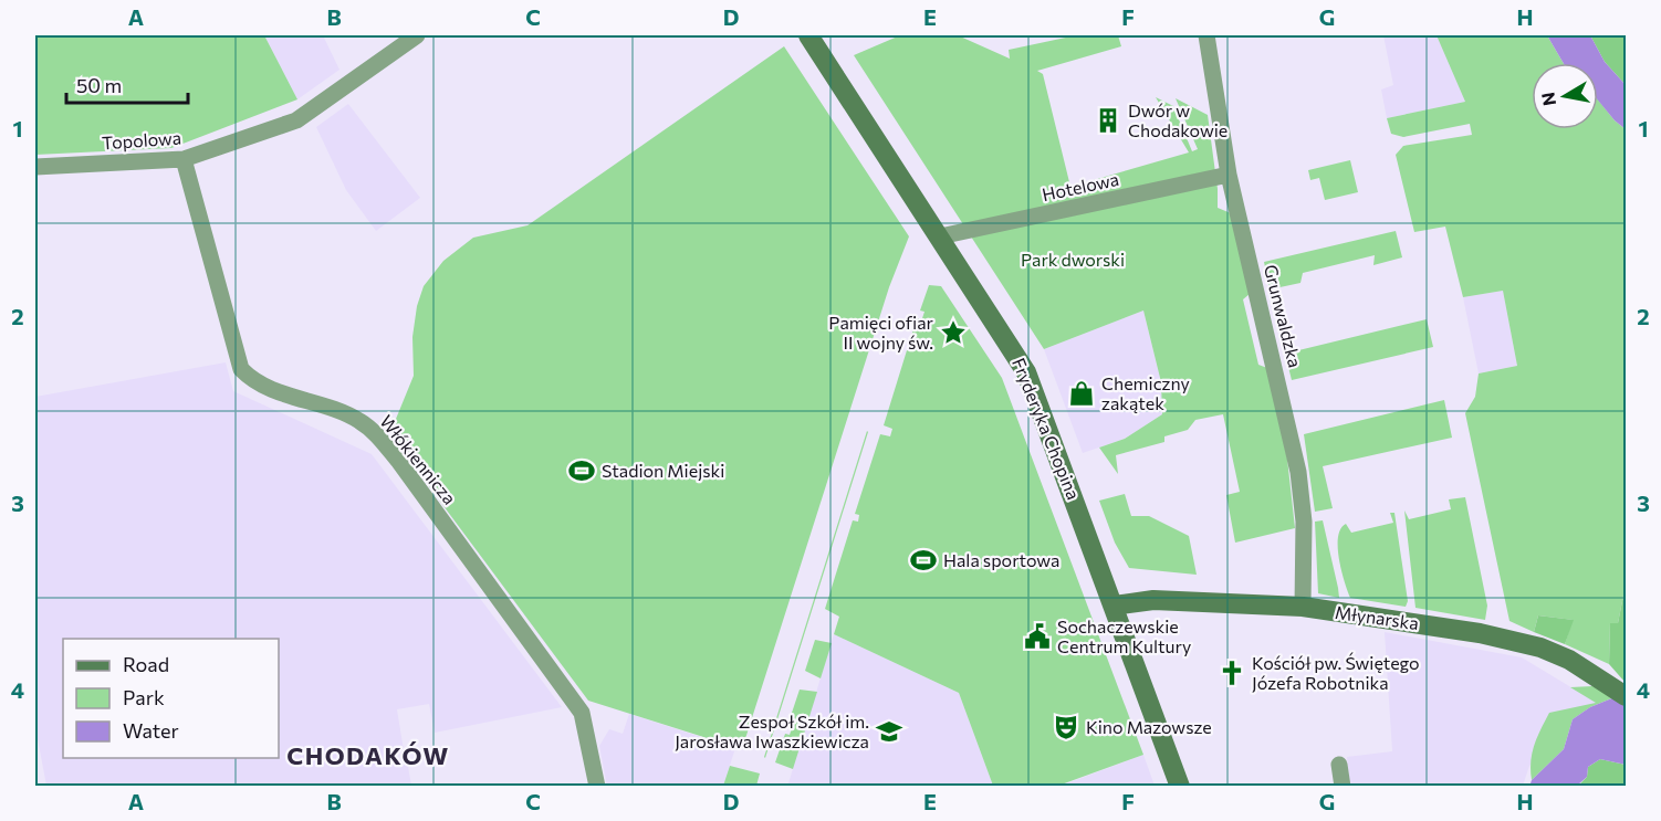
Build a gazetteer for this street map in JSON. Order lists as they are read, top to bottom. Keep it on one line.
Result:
{"streets":{"main road":["Fryderyka Chopina","Młynarska"],"street":["Topolowa","Hotelowa","Grunwaldzka","Włókiennicza"]},"crossings":[["Topolowa","Włókiennicza"],["Hotelowa","Grunwaldzka"],["Hotelowa","Fryderyka Chopina"],["Grunwaldzka","Młynarska"],["Fryderyka Chopina","Młynarska"]],"districts":["CHODAKÓW"],"parks":["Park dworski"],"places":{"building":["Dwór w Chodakowie"],"place":["Pamięci ofiar II wojny św."],"shop":["Chemiczny zakątek"],"sports":["Stadion Miejski","Hala sportowa"],"public building":["Sochaczewskie Centrum Kultury"],"church":["Kościół pw. Świętego Józefa Robotnika"],"theatre":["Kino Mazowsze"],"school or university":["Zespoł Szkół im. Jarosława Iwaszkiewicza"]},"legend":["Road","Park","Water"],"scale_bar":"50 m","north":"left","grid":{"columns":["A","B","C","D","E","F","G","H"],"rows":["1","2","3","4"]}}
